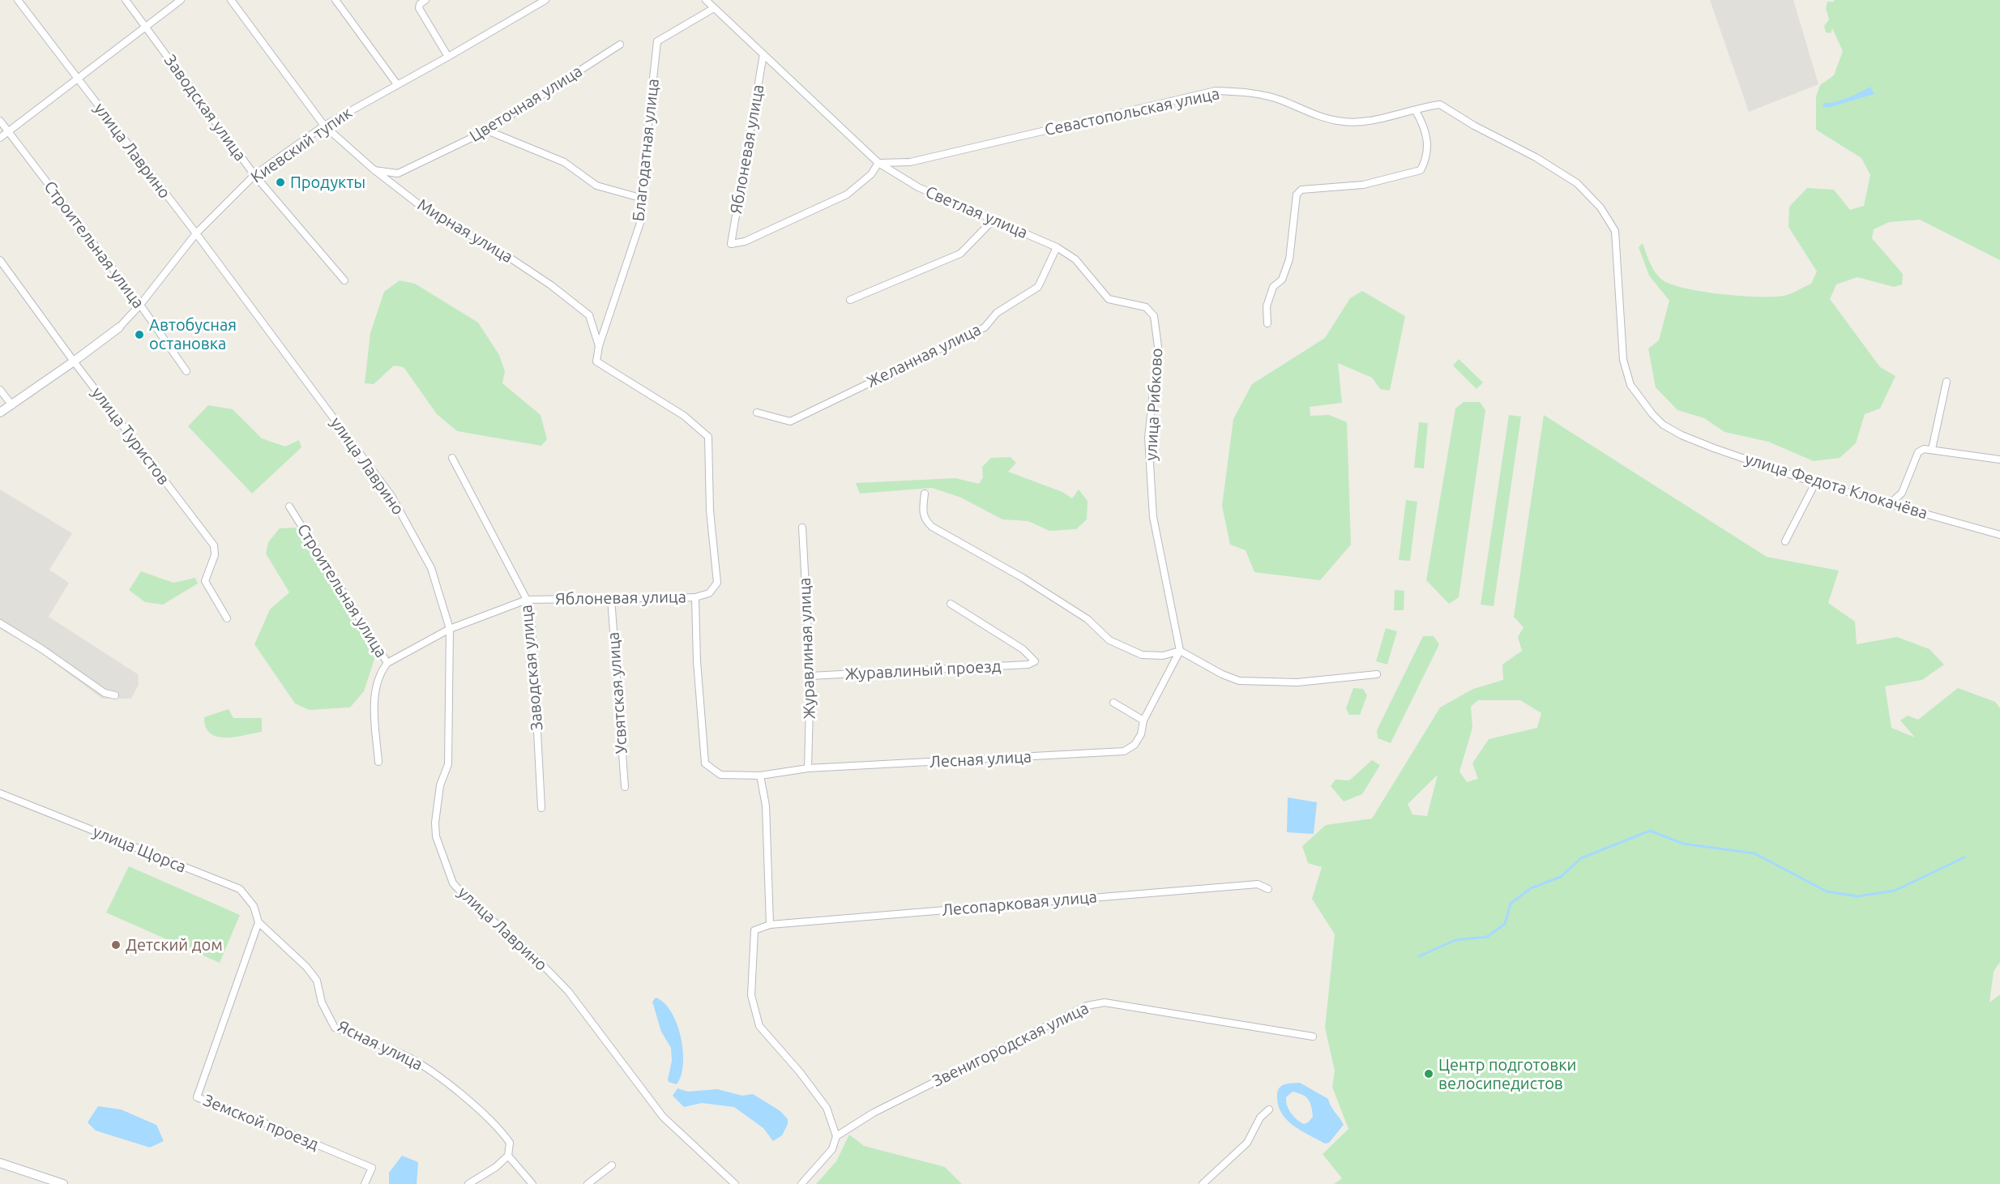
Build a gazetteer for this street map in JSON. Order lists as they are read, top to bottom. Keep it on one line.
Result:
{"streets":{"street":["Цветочная улица","Заводская улица","Севастопольская улица","Киевский тупик","Яблоневая улица","Благодатная улица","улица Лаврино","Светлая улица","Мирная улица","Строительная улица","Желанная улица","улица Рибково","улица Туристов","улица Федота Клокачёва","Журавлиная улица","Журавлиный проезд","Усвятская улица","Лесная улица","улица Щорса","Лесопарковая улица","Звенигородская улица","Ясная улица","Земской проезд"]},"crossings":[["Цветочная улица","Мирная улица"],["Заводская улица","Киевский тупик"],["Заводская улица","Яблоневая улица"],["Севастопольская улица","Яблоневая улица"],["Севастопольская улица","Светлая улица"],["Севастопольская улица","улица Федота Клокачёва"],["Киевский тупик","улица Лаврино"],["Киевский тупик","Мирная улица"],["Киевский тупик","Строительная улица"],["Яблоневая улица","улица Лаврино"],["Яблоневая улица","Светлая улица"],["Яблоневая улица","Мирная улица"],["Яблоневая улица","Строительная улица"],["Яблоневая улица","Усвятская улица"],["Яблоневая улица","Лесная улица"],["Благодатная улица","Светлая улица"],["Благодатная улица","Мирная улица"],["Светлая улица","Желанная улица"],["Светлая улица","улица Рибково"],["улица Рибково","Лесная улица"],["Журавлиная улица","Журавлиный проезд"],["Журавлиная улица","Лесная улица"],["улица Щорса","Ясная улица"],["улица Щорса","Земской проезд"],["Ясная улица","Земской проезд"]],"places":["Продукты","Автобусная остановка","Детский дом","Центр подготовки велосипедистов"]}
